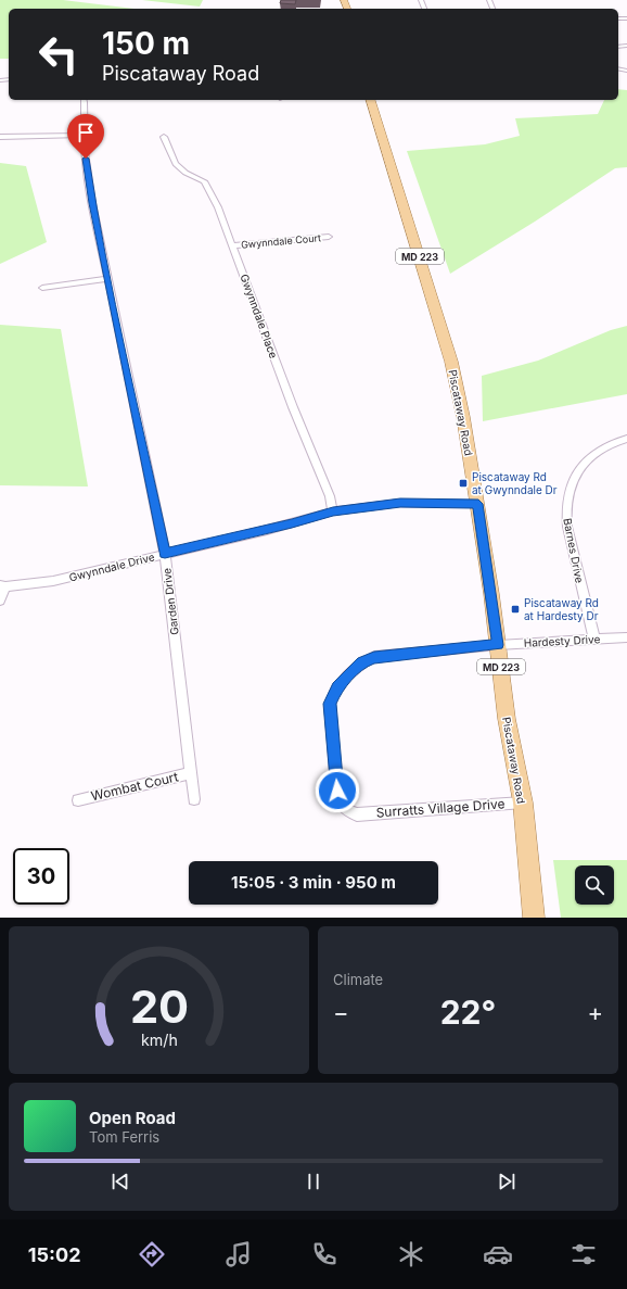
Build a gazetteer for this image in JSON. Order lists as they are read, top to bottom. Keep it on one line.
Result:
{"streets":{"main road":["MD 223","Piscataway Road"],"street":["Gwynndale Court","Gwynndale Place","Barnes Drive","Gwynndale Drive","Garden Drive","Hardesty Drive","Wombat Court","Surratts Village Drive"]},"crossings":[["Gwynndale Court","Gwynndale Place"],["Gwynndale Place","Gwynndale Drive"],["Piscataway Road","Gwynndale Drive"],["Piscataway Road","Hardesty Drive"],["Piscataway Road","Surratts Village Drive"],["Barnes Drive","Hardesty Drive"],["Gwynndale Drive","Garden Drive"],["Garden Drive","Wombat Court"],["Hardesty Drive","Surratts Village Drive"]],"places":{"transit":["Piscataway Rd at Gwynndale Dr","Piscataway Rd at Hardesty Dr"]},"page":{"turn":["150 m","Piscataway Road"],"limit":"30","trip":"15:05 · 3 min · 950 m","tile":"Climate","heat":["−","22°","+"],"song":["Open Road","Tom Ferris"],"tabs":"15:02","gauge":["20","km/h"]}}
